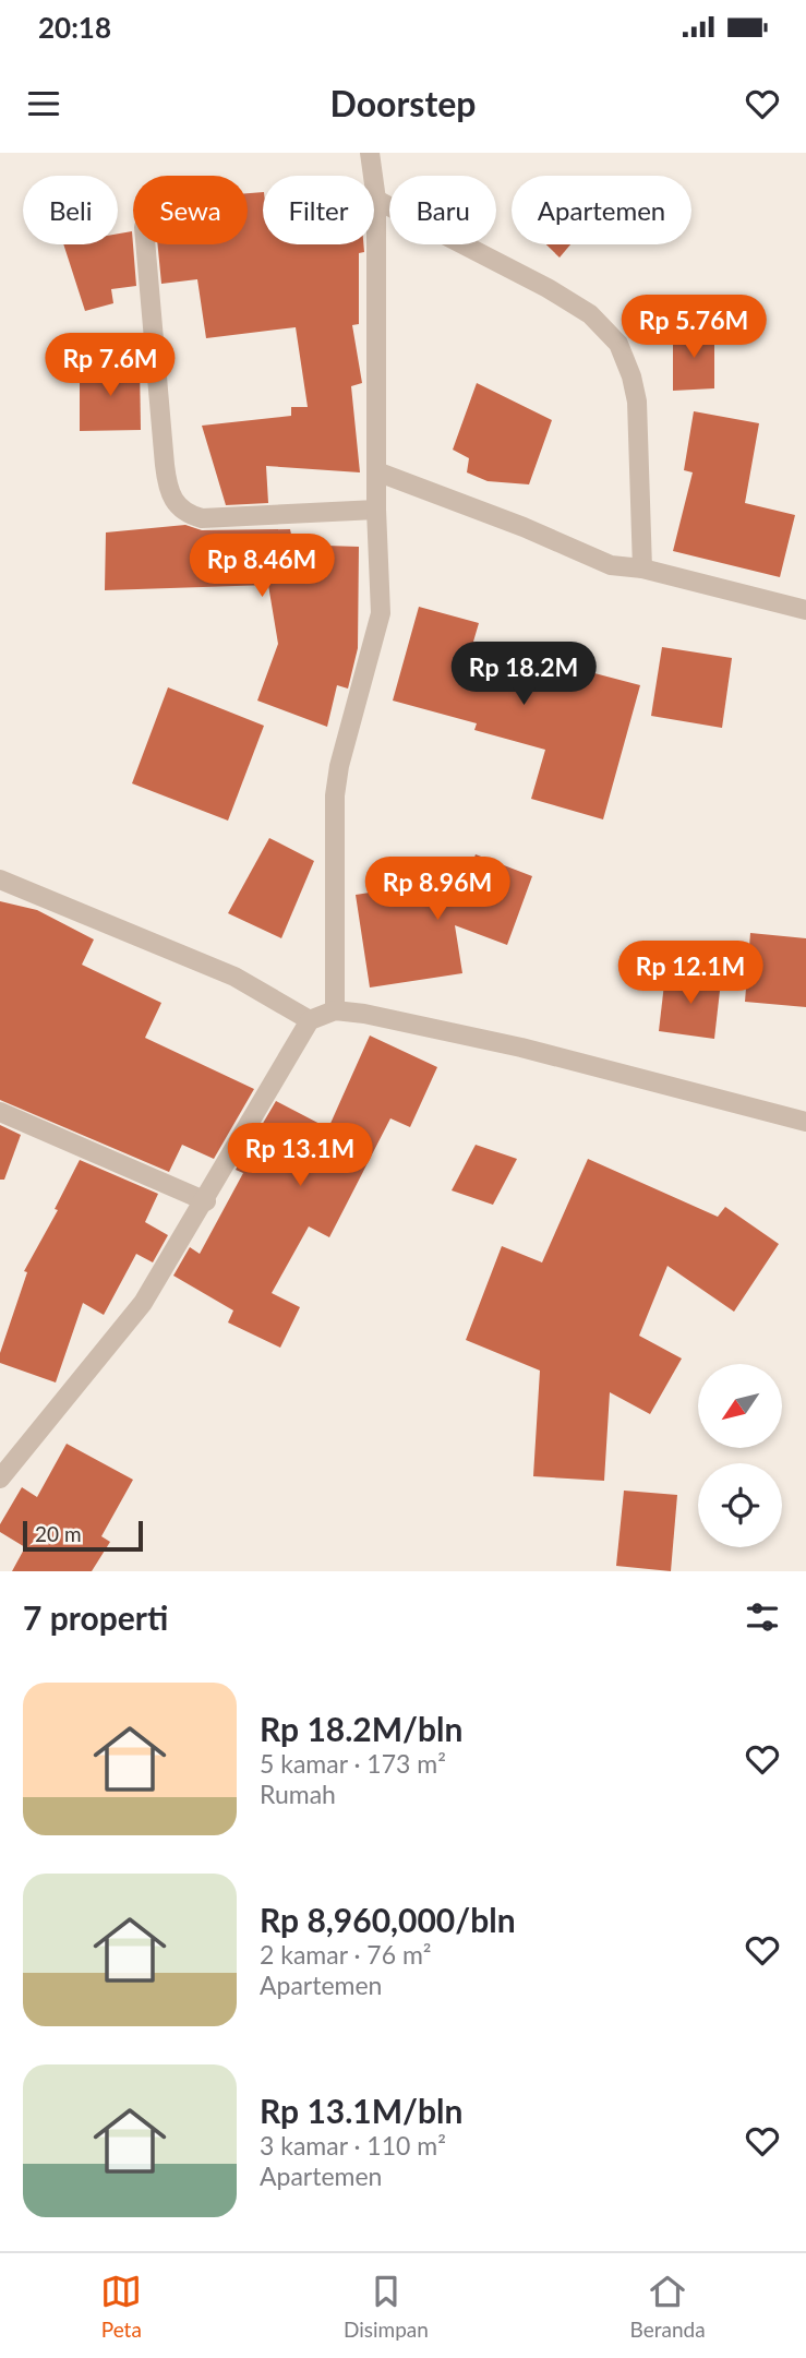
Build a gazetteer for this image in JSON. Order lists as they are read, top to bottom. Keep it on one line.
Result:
{"scale_bar":"20 m","north":"bottom left","page":{"status":"20:18","header":"Doorstep","chip":["Beli","Sewa","Filter","Baru","Apartemen"],"price":["Rp 5.76M","Rp 7.6M","Rp 8.46M","Rp 18.2M","Rp 8.96M","Rp 12.1M","Rp 13.1M"],"scale":"20 m","heading":"7 properti","list":[{"name":"Rp 18.2M/bln","note":"5 kamar · 173 m² · Rumah"},{"name":"Rp 8,960,000/bln","note":"2 kamar · 76 m² · Apartemen"},{"name":"Rp 13.1M/bln","note":"3 kamar · 110 m² · Apartemen"}],"tabs":["Peta","Disimpan","Beranda"]}}
